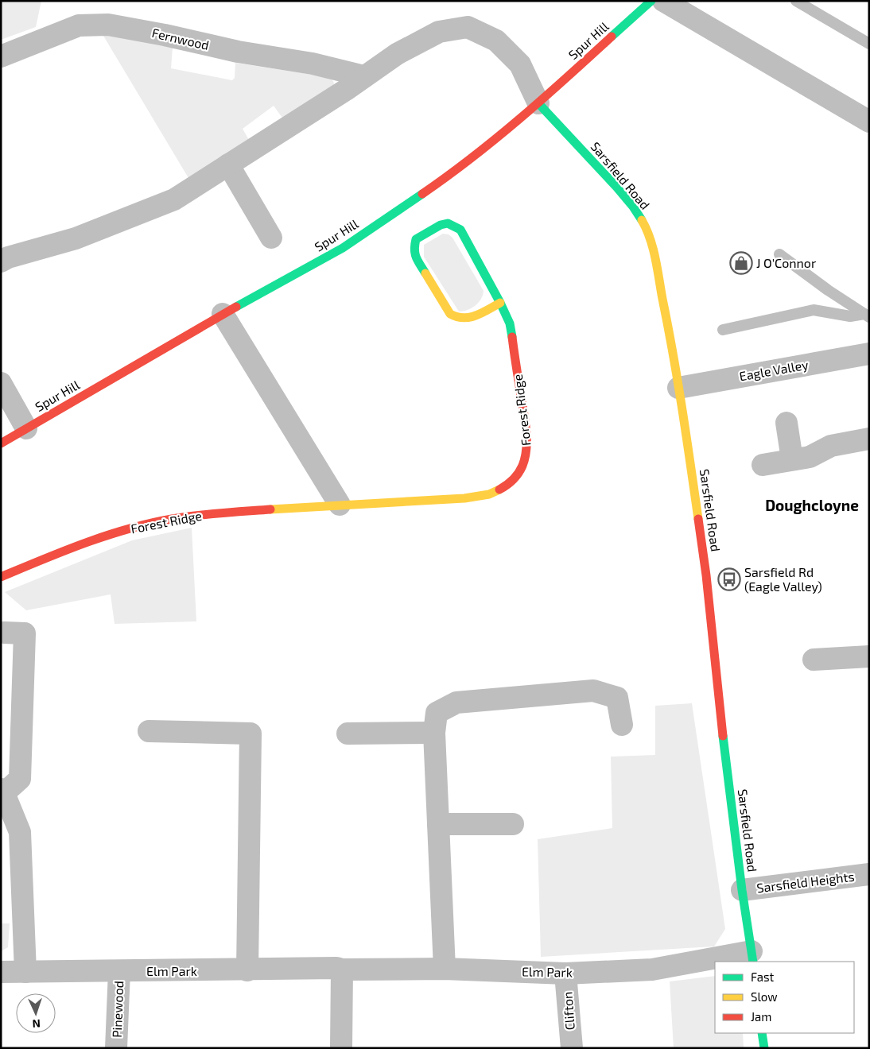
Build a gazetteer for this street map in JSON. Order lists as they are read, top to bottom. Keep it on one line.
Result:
{"streets":{"street":["Fernwood","Spur Hill","Sarsfield Road","Eagle Valley","Forest Ridge","Sarsfield Heights","Elm Park","Pinewood","Clifton"]},"crossings":[["Spur Hill","Sarsfield Road"],["Sarsfield Road","Eagle Valley"],["Sarsfield Road","Sarsfield Heights"],["Sarsfield Road","Elm Park"],["Elm Park","Pinewood"],["Elm Park","Clifton"]],"districts":["Doughcloyne"],"places":{"shop":["J O'Connor"],"bus stop":["Sarsfield Rd (Eagle Valley)"]},"legend":["Fast","Slow","Jam"],"north":"bottom"}
